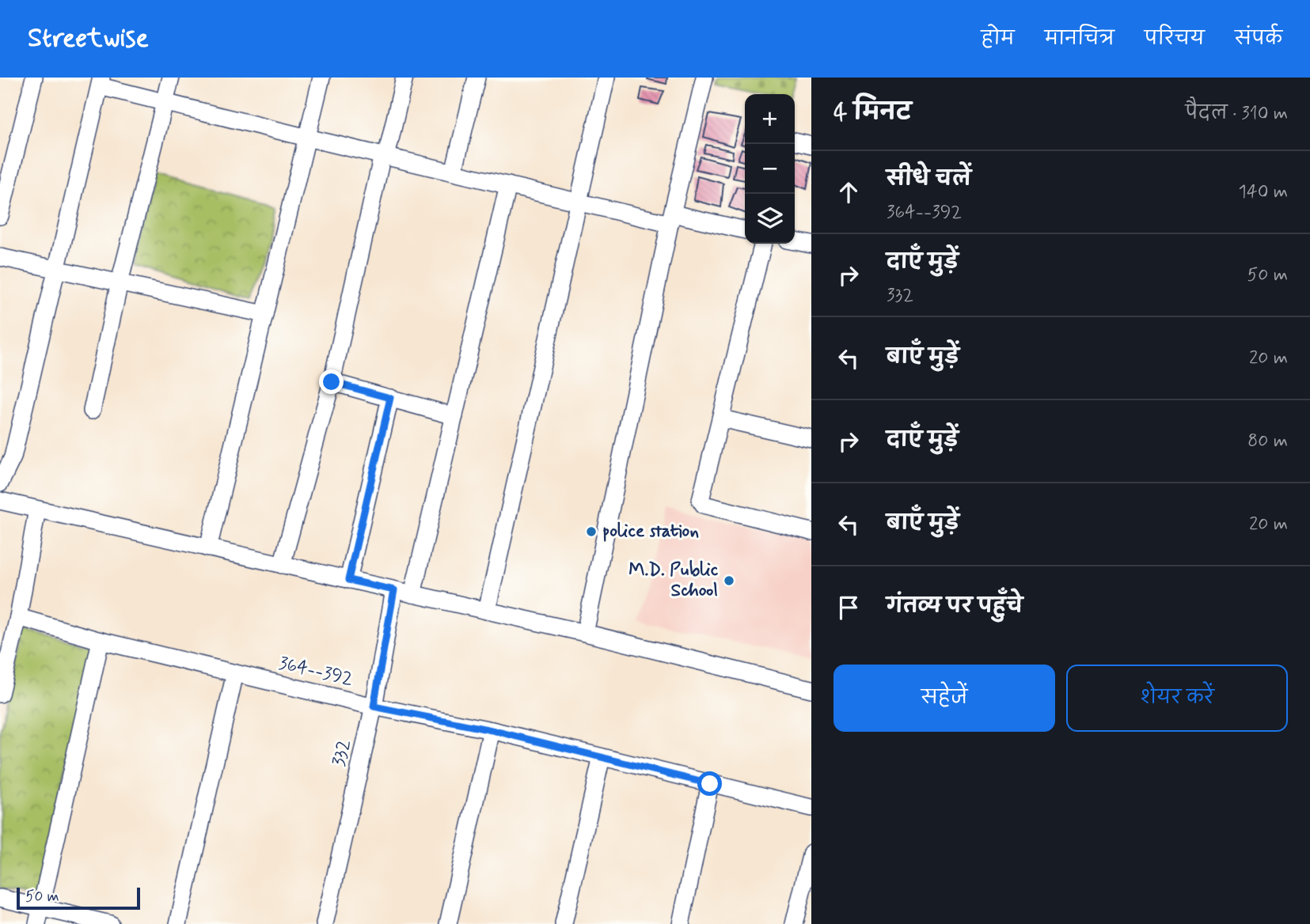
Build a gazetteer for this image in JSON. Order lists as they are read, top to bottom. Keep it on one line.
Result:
{"streets":{"street":["364--392","332"]},"crossings":[["364--392","332"]],"places":["police station","M.D. Public School"],"scale_bar":"50 m","page":{"header":"Streetwise","nav":["होम","मानचित्र","परिचय","संपर्क"],"heading":["4 मिनट","पैदल · 310 m"],"map_buttons":["+","−"],"list":[["सीधे चलें","364--392","140 m"],["दाएँ मुड़ें","332","50 m"],["बाएँ मुड़ें","20 m"],["दाएँ मुड़ें","80 m"],["बाएँ मुड़ें","20 m"],"गंतव्य पर पहुँचे"],"buttons":["सहेजें","शेयर करें"],"scale":"50 m"}}
